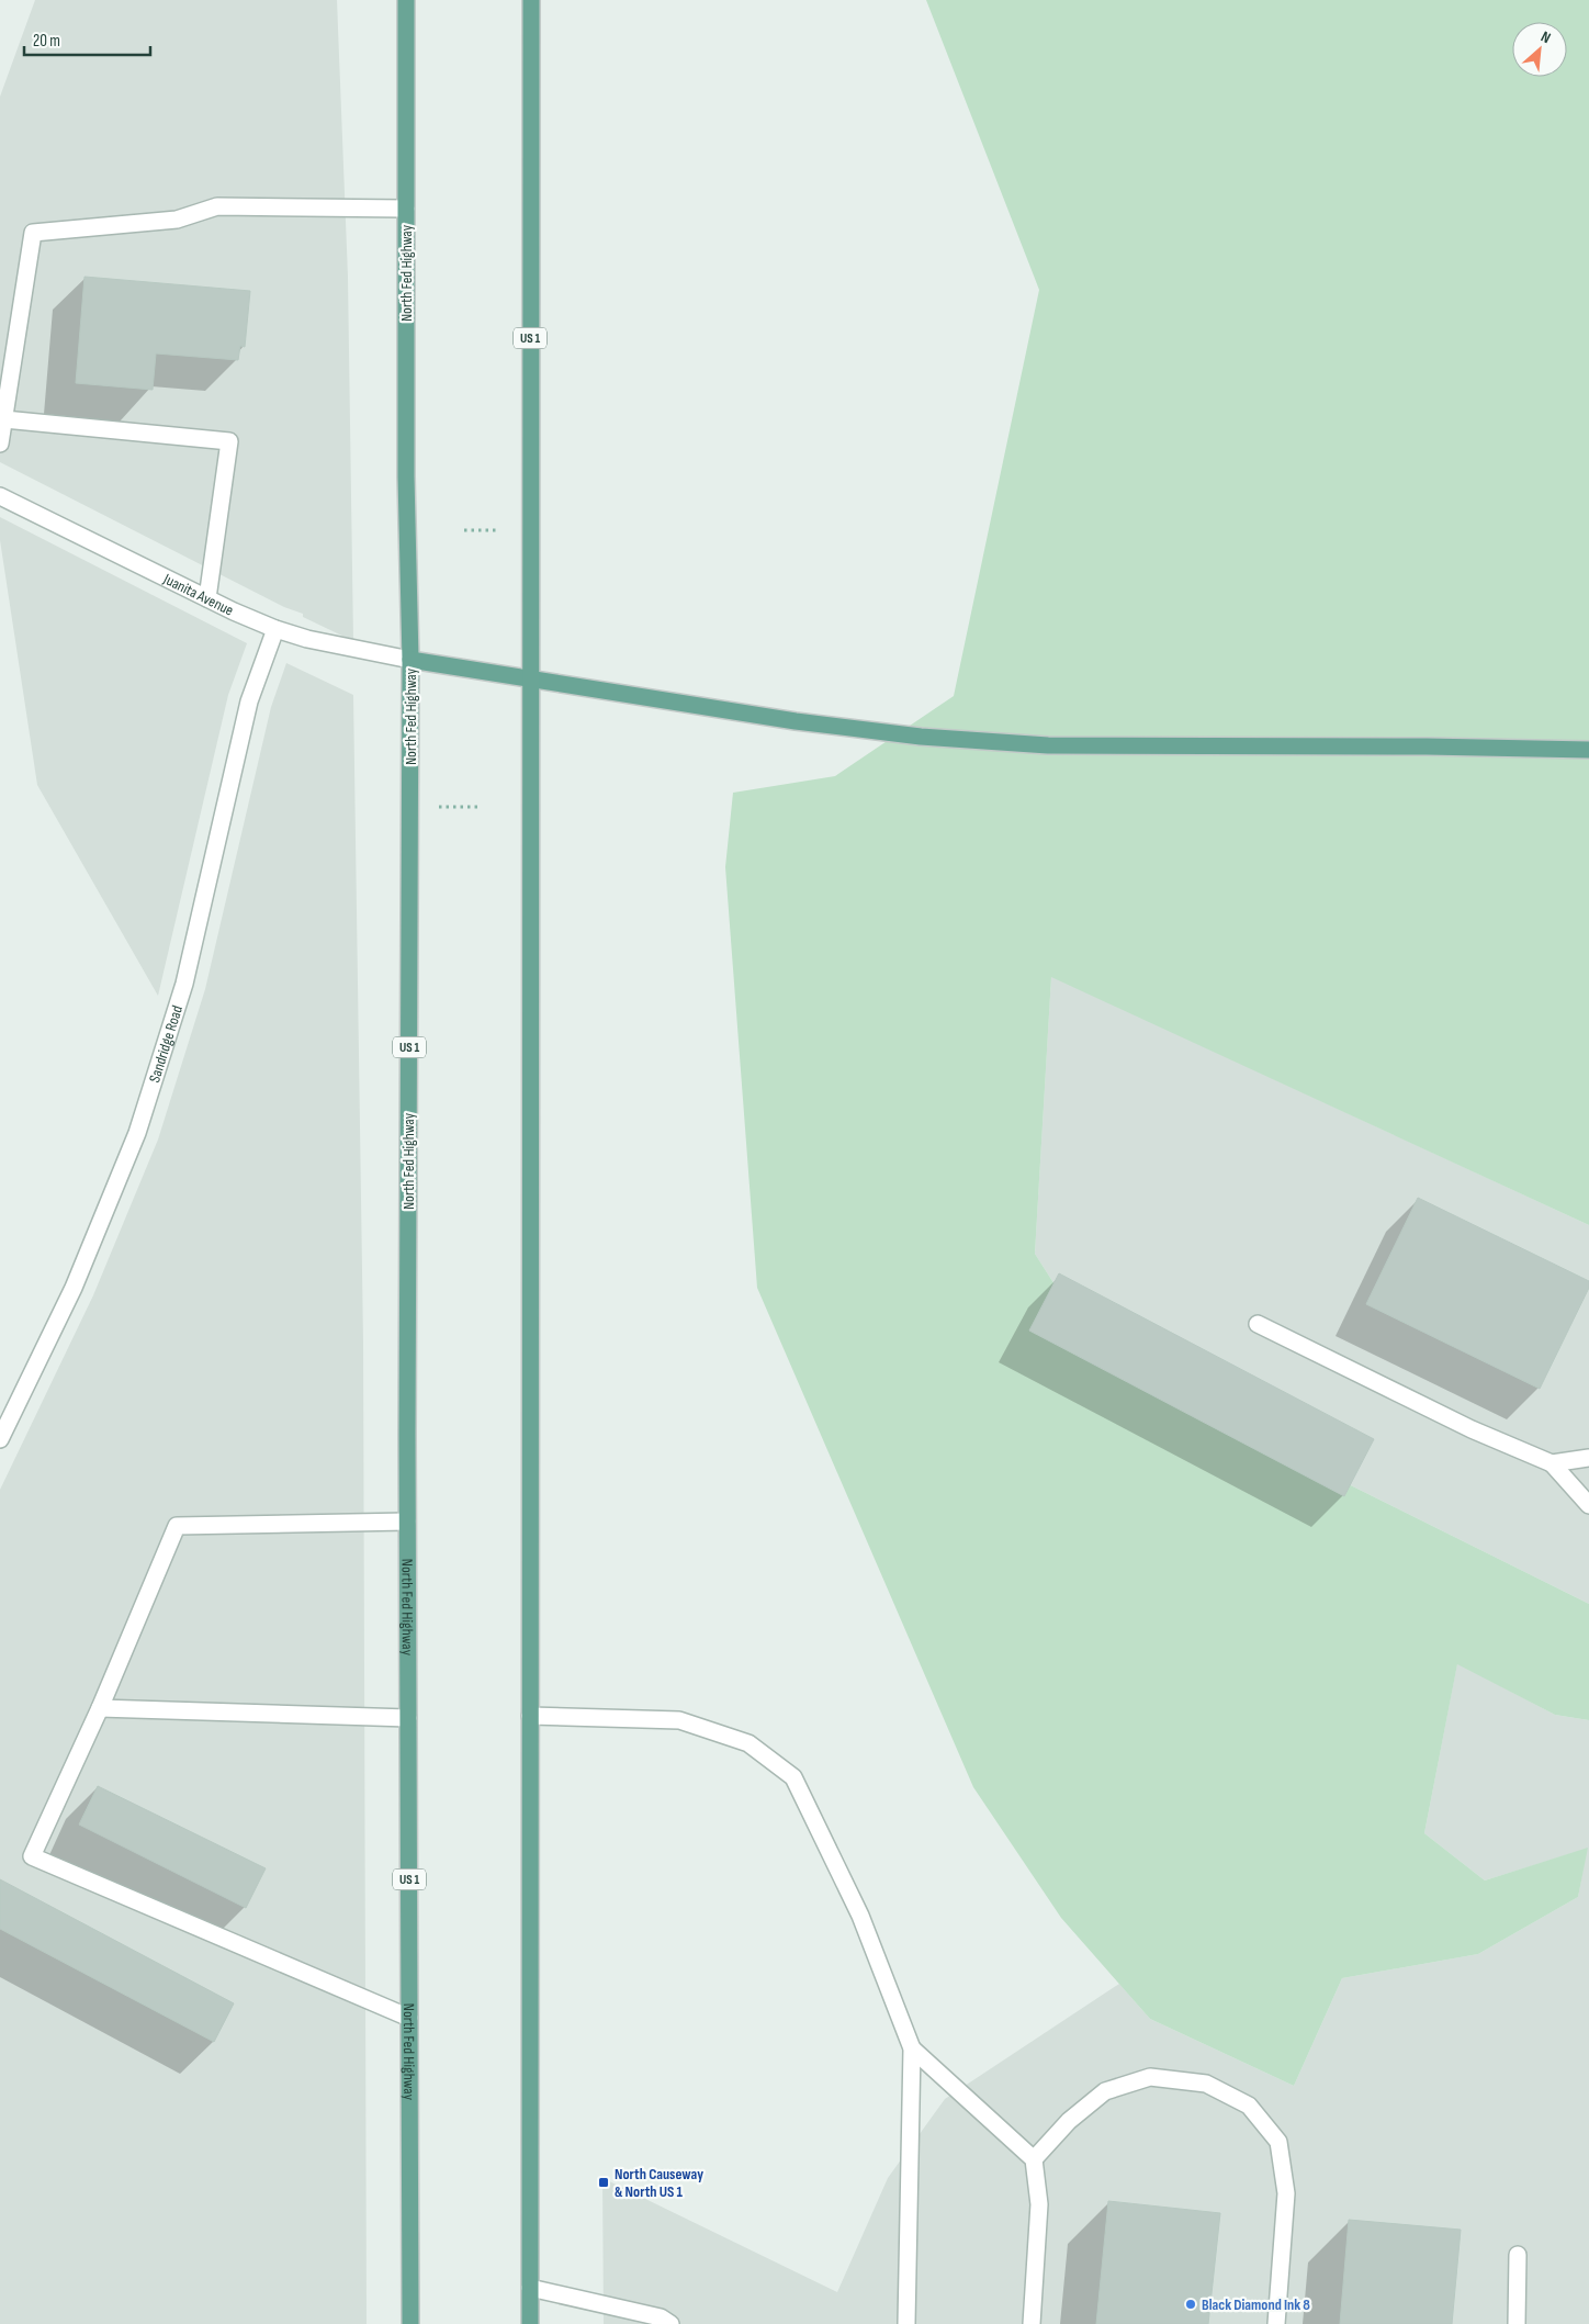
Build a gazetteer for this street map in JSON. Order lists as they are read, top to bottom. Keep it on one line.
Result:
{"streets":{"main road":["North Fed Highway","US 1"],"street":["Juanita Avenue","Sandridge Road"]},"crossings":[["North Fed Highway","Juanita Avenue"],["Juanita Avenue","Sandridge Road"]],"places":{"transit":["North Causeway & North US 1"],"other":["Black Diamond Ink 8"]},"scale_bar":"20 m","north":"top right"}
